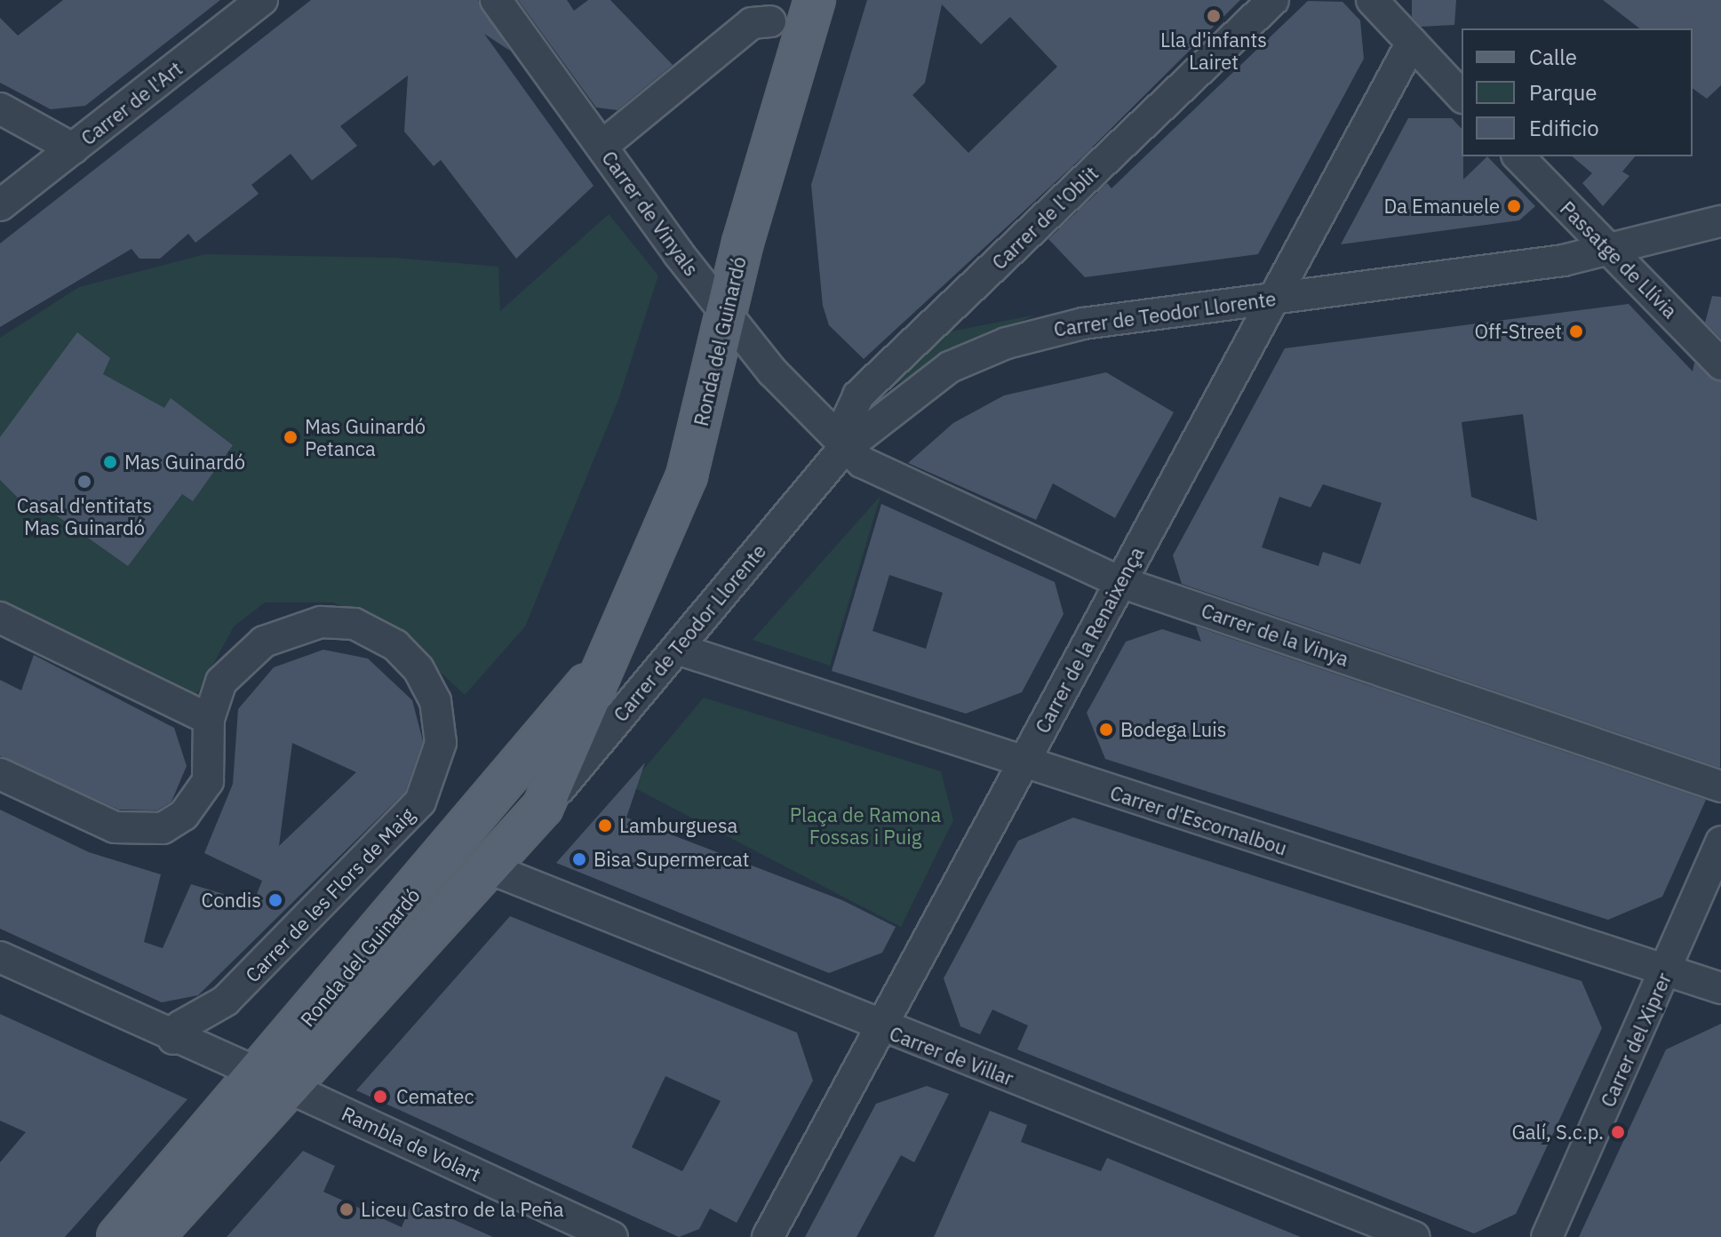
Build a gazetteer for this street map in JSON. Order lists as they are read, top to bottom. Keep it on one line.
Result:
{"streets":{"main road":["Carrer de Teodor Llorente","Ronda del Guinardó"],"street":["Carrer de l'Art","Carrer de Vinyals","Carrer de l'Oblit","Passatge de Llívia","Carrer de la Vinya","Carrer de la Renaixença","Carrer d'Escornalbou","Carrer de les Flors de Maig","Carrer del Xiprer","Carrer de Villar","Rambla de Volart"]},"crossings":[["Carrer de Vinyals","Carrer de l'Oblit"],["Carrer de Vinyals","Carrer de Teodor Llorente"],["Carrer de Vinyals","Ronda del Guinardó"],["Carrer de Vinyals","Carrer de la Vinya"],["Carrer de l'Oblit","Carrer de Teodor Llorente"],["Carrer de l'Oblit","Carrer de la Vinya"],["Passatge de Llívia","Carrer de Teodor Llorente"],["Carrer de Teodor Llorente","Ronda del Guinardó"],["Carrer de Teodor Llorente","Carrer de la Vinya"],["Carrer de Teodor Llorente","Carrer de la Renaixença"],["Carrer de Teodor Llorente","Carrer d'Escornalbou"],["Carrer de Teodor Llorente","Carrer de Villar"],["Ronda del Guinardó","Carrer de Villar"],["Ronda del Guinardó","Rambla de Volart"],["Carrer de la Vinya","Carrer de la Renaixença"],["Carrer de la Renaixença","Carrer d'Escornalbou"],["Carrer de la Renaixença","Carrer de Villar"],["Carrer d'Escornalbou","Carrer del Xiprer"],["Carrer de les Flors de Maig","Rambla de Volart"]],"parks":["Plaça de Ramona Fossas i Puig"],"places":["Lla d'infants Lairet","Da Emanuele","Off-Street","Mas Guinardó Petanca","Mas Guinardó","Casal d'entitats Mas Guinardó","Bodega Luis","Lamburguesa","Bisa Supermercat","Condis","Cematec","Galí, S.c.p.","Liceu Castro de la Peña"],"legend":["Calle","Parque","Edificio"]}
